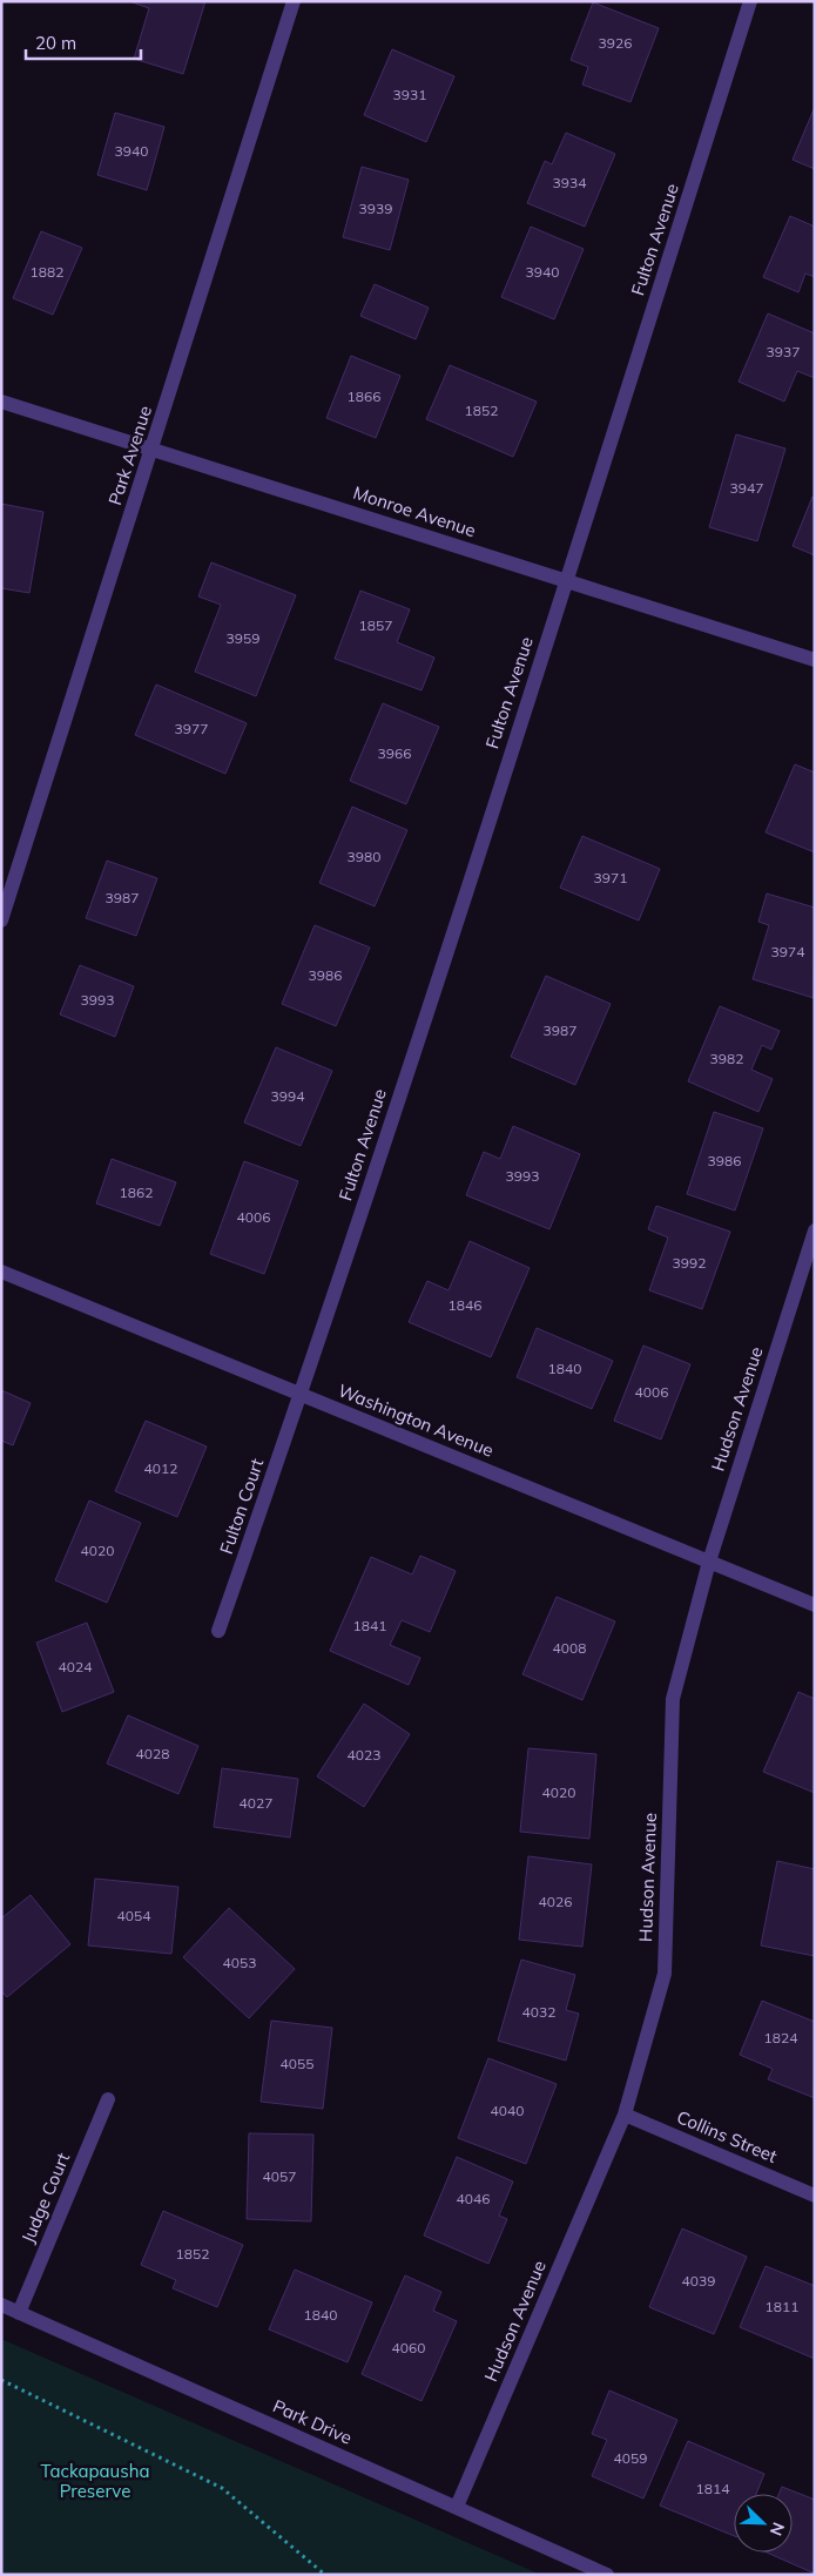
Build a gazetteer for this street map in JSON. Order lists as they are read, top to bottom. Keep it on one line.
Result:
{"streets":{"street":["Fulton Avenue","Park Avenue","Monroe Avenue","Hudson Avenue","Washington Avenue","Fulton Court","Collins Street","Judge Court","Park Drive"]},"crossings":[["Fulton Avenue","Monroe Avenue"],["Fulton Avenue","Washington Avenue"],["Fulton Avenue","Fulton Court"],["Park Avenue","Monroe Avenue"],["Hudson Avenue","Washington Avenue"],["Hudson Avenue","Collins Street"],["Hudson Avenue","Park Drive"],["Washington Avenue","Fulton Court"],["Judge Court","Park Drive"]],"parks":["Tackapausha Preserve"],"house_numbers":["3926","3931","3940","3934","3939","1882","3940","3937","1866","1852","3947","1857","3959","3977","3966","3980","3971","3987","3974","3986","3993","3987","3982","3994","3986","3993","1862","4006","3992","1846","1840","4006","4012","4020","1841","4008","4024","4028","4023","4020","4027","4026","4054","4053","4032","1824","4055","4040","4057","4046","1852","4039","1811","1840","4060","4059","1814"],"scale_bar":"20 m","north":"bottom right"}
